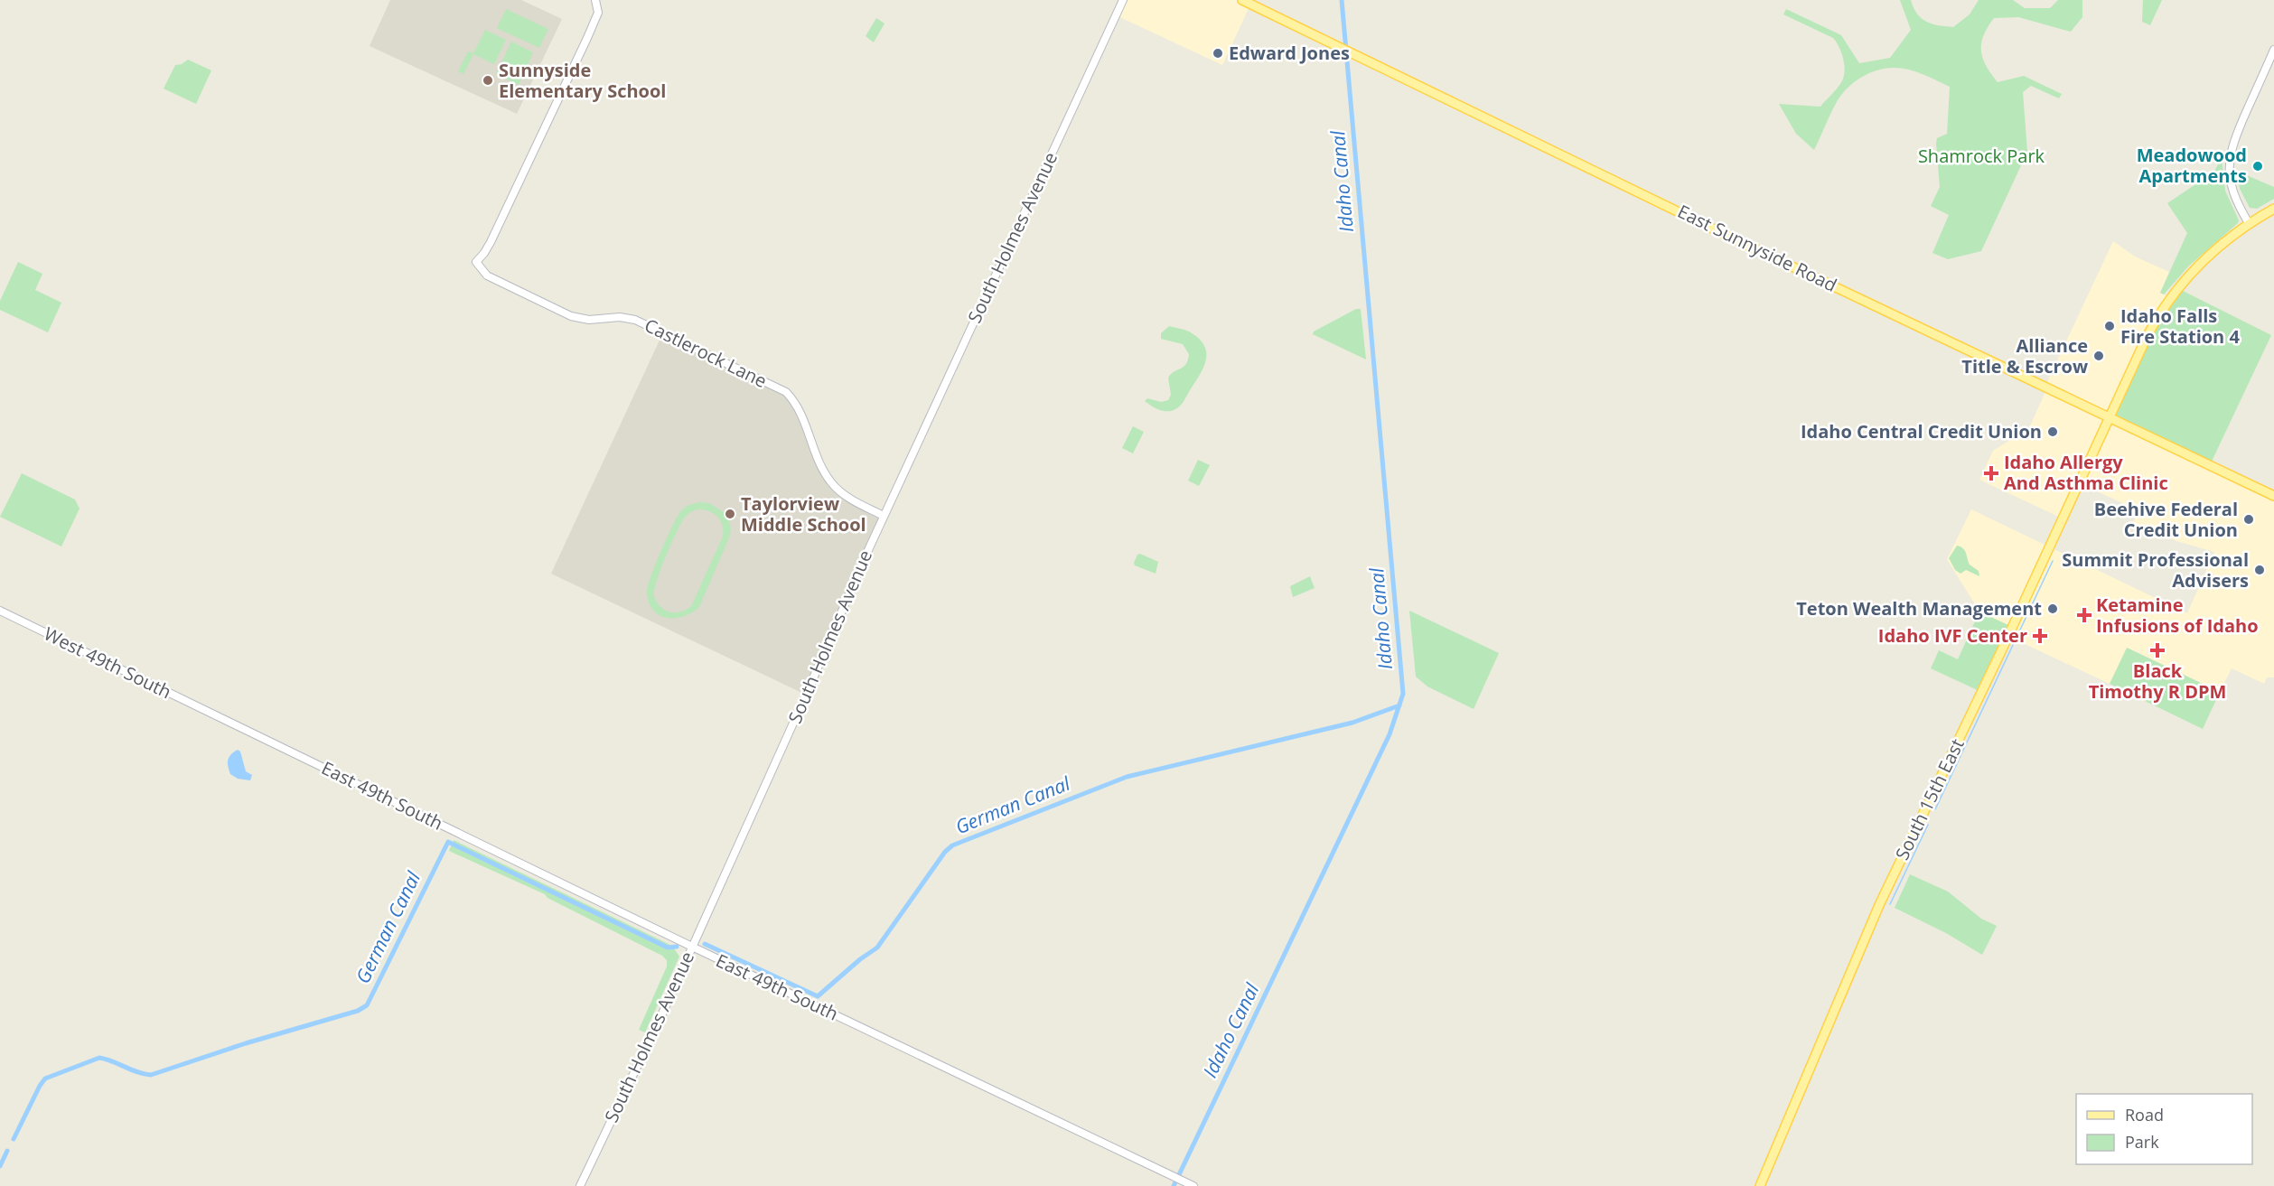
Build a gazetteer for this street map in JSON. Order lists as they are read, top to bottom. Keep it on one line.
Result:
{"streets":{"main road":["East Sunnyside Road","South 15th East"],"street":["South Holmes Avenue","Castlerock Lane","West 49th South","East 49th South"]},"crossings":[["South Holmes Avenue","Castlerock Lane"],["South Holmes Avenue","East 49th South"],["East Sunnyside Road","South 15th East"],["West 49th South","East 49th South"]],"water":["Idaho Canal","German Canal"],"parks":["Shamrock Park"],"places":{"other":["Edward Jones","Sunnyside Elementary School","Meadowood Apartments","Idaho Falls Fire Station 4","Alliance Title & Escrow","Idaho Central Credit Union","Taylorview Middle School","Beehive Federal Credit Union","Summit Professional Advisers","Teton Wealth Management"],"health":["Idaho Allergy And Asthma Clinic","Ketamine Infusions of Idaho","Idaho IVF Center","Black Timothy R DPM"]},"legend":["Road","Park"]}
